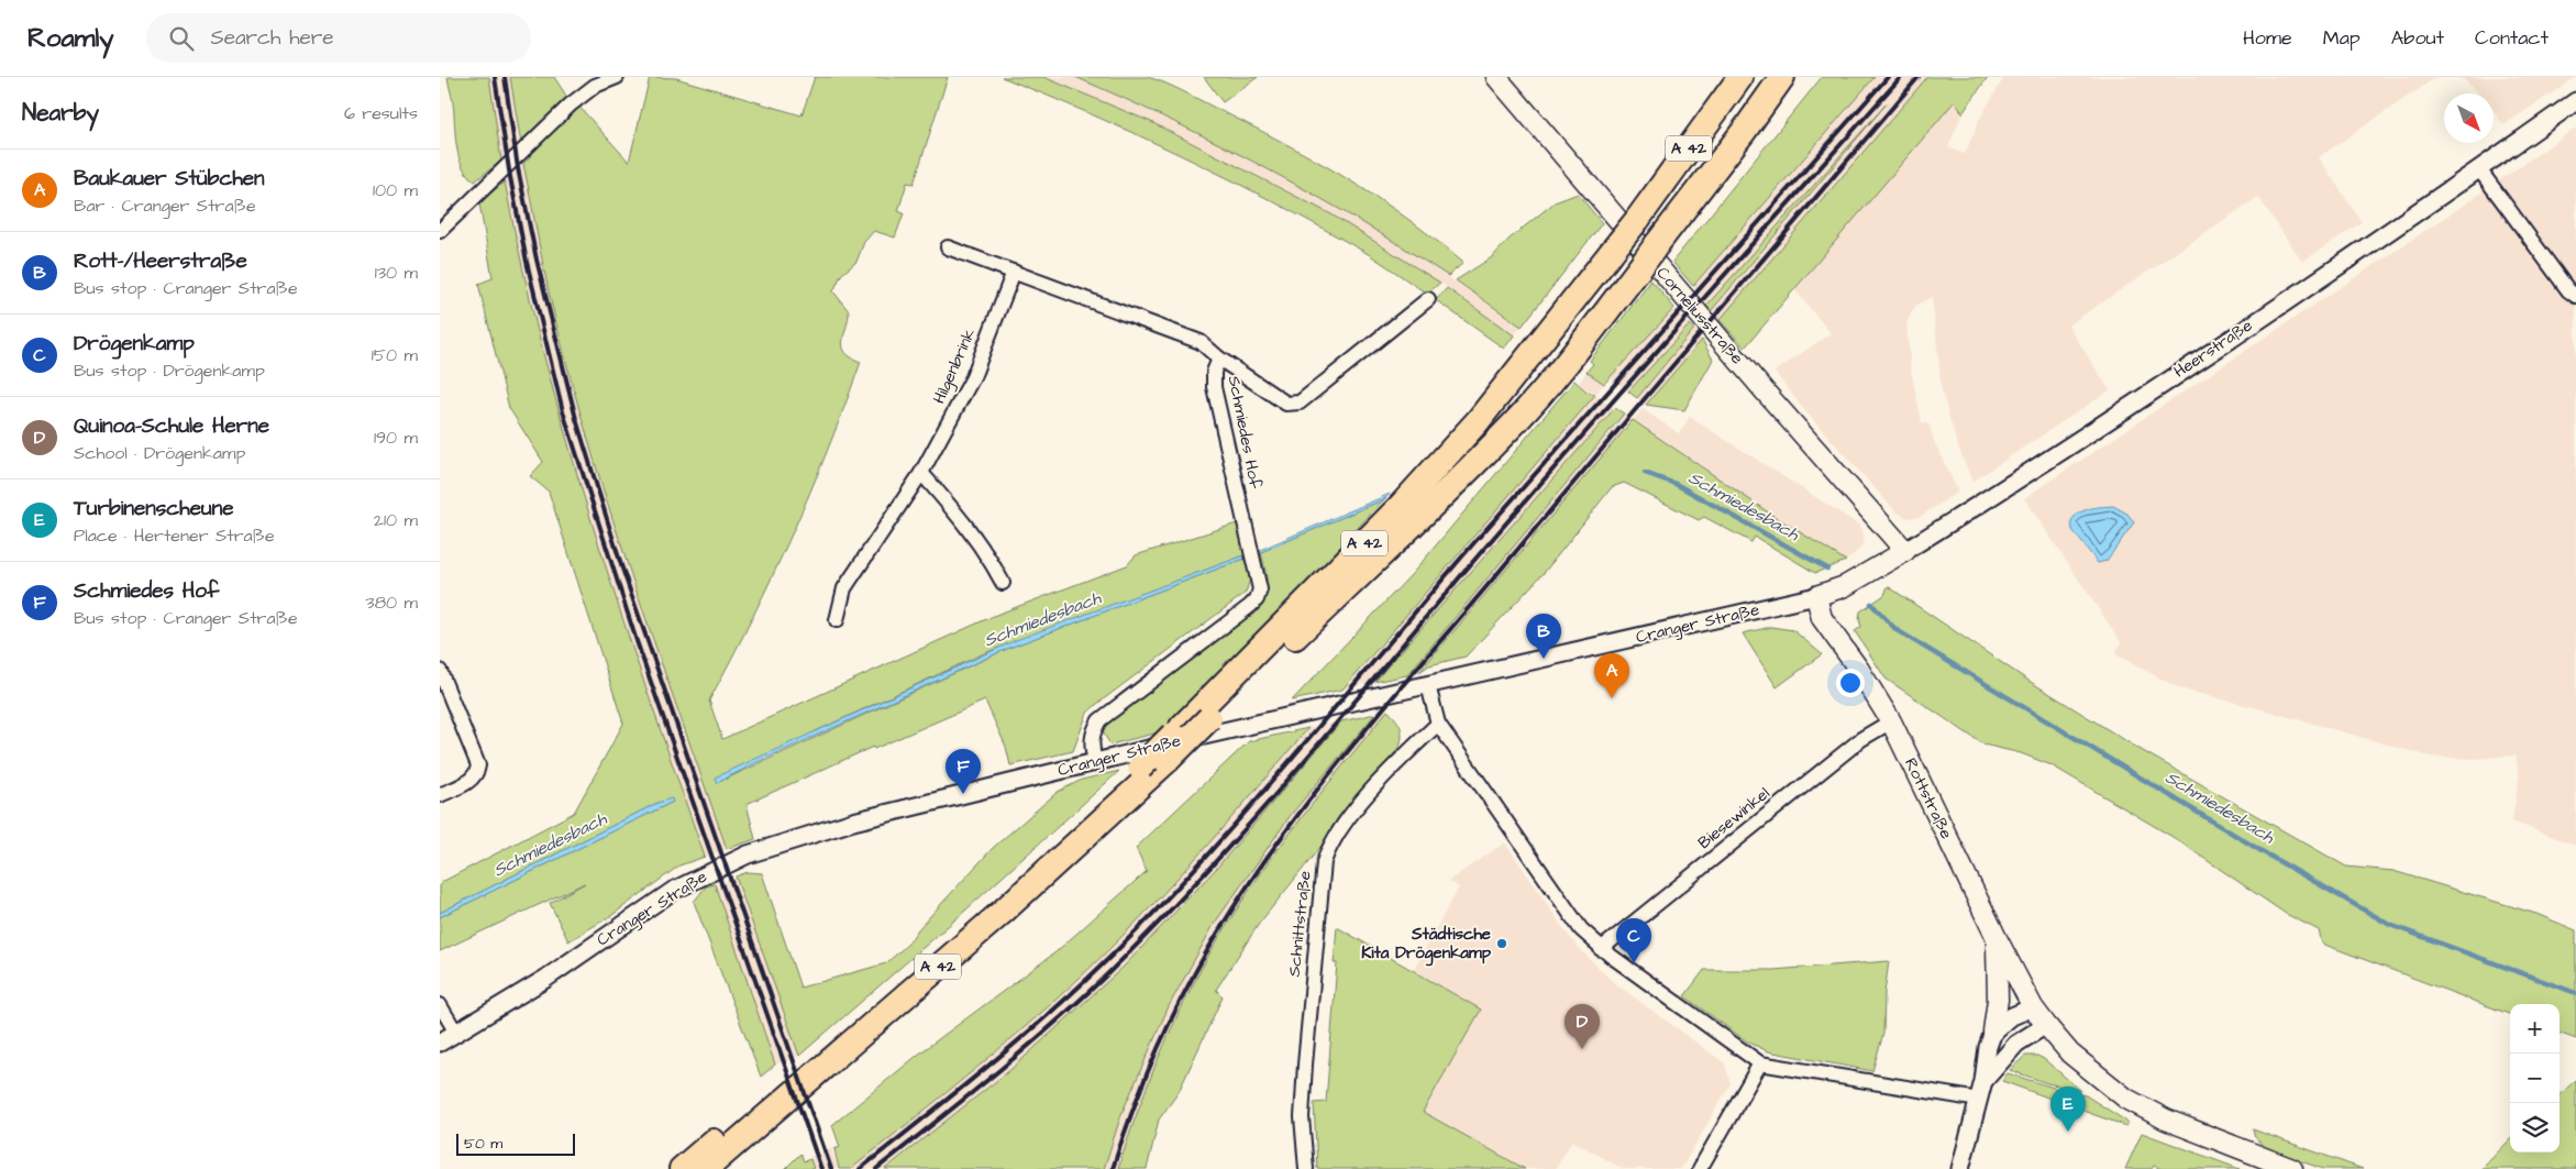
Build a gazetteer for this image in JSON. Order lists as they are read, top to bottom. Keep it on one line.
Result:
{"streets":{"highway":["A 42"],"main road":["Corneliusstraße","Heerstraße","Cranger Straße","Rottstraße"],"street":["Hilgenbrink","Schmiedes Hof","Biesewinkel","Schnittstraße"]},"crossings":[["Corneliusstraße","Heerstraße"],["Heerstraße","Cranger Straße"],["Hilgenbrink","Schmiedes Hof"],["Schmiedes Hof","Cranger Straße"],["Cranger Straße","Rottstraße"],["Rottstraße","Biesewinkel"]],"water":["Schmiedesbach"],"places":["Städtische Kita Drögenkamp"],"scale_bar":"50 m","north":"bottom right","page":{"header":"Roamly","search":"Search here","nav":["Home","Map","About","Contact"],"heading":["Nearby","6 results"],"list":[{"mark":"A","name":"Baukauer Stübchen","note":"Bar · Cranger Straße","value":"100 m"},{"mark":"B","name":"Rott-/Heerstraße","note":"Bus stop · Cranger Straße","value":"130 m"},{"mark":"C","name":"Drögenkamp","note":"Bus stop · Drögenkamp","value":"150 m"},{"mark":"D","name":"Quinoa-Schule Herne","note":"School · Drögenkamp","value":"190 m"},{"mark":"E","name":"Turbinenscheune","note":"Place · Hertener Straße","value":"210 m"},{"mark":"F","name":"Schmiedes Hof","note":"Bus stop · Cranger Straße","value":"380 m"}],"pins":["B","A","F","C","D","E"],"map_buttons":["+","−"],"scale":"50 m"}}
